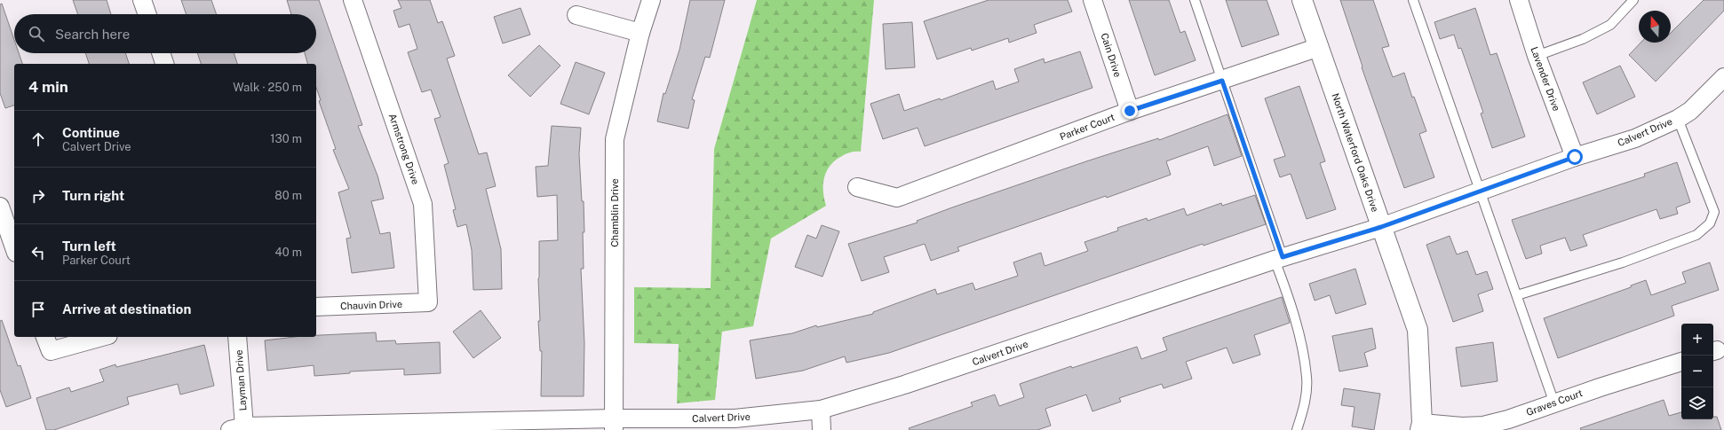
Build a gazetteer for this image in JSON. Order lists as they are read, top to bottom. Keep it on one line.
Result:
{"streets":{"street":["Cain Drive","Lavender Drive","Parker Court","Calvert Drive","Armstrong Drive","North Waterford Oaks Drive","Chamblin Drive","Chauvin Drive","Layman Drive","Graves Court"]},"crossings":[["Cain Drive","Parker Court"],["Lavender Drive","Calvert Drive"],["Parker Court","North Waterford Oaks Drive"],["Calvert Drive","North Waterford Oaks Drive"],["Calvert Drive","Chamblin Drive"],["Calvert Drive","Layman Drive"],["Armstrong Drive","Chauvin Drive"],["North Waterford Oaks Drive","Graves Court"]],"north":"top","page":{"search":"Search here","heading":["4 min","Walk · 250 m"],"list":[["Continue","Calvert Drive","130 m"],["Turn right","80 m"],["Turn left","Parker Court","40 m"],"Arrive at destination"],"map_buttons":["+","−"]}}
